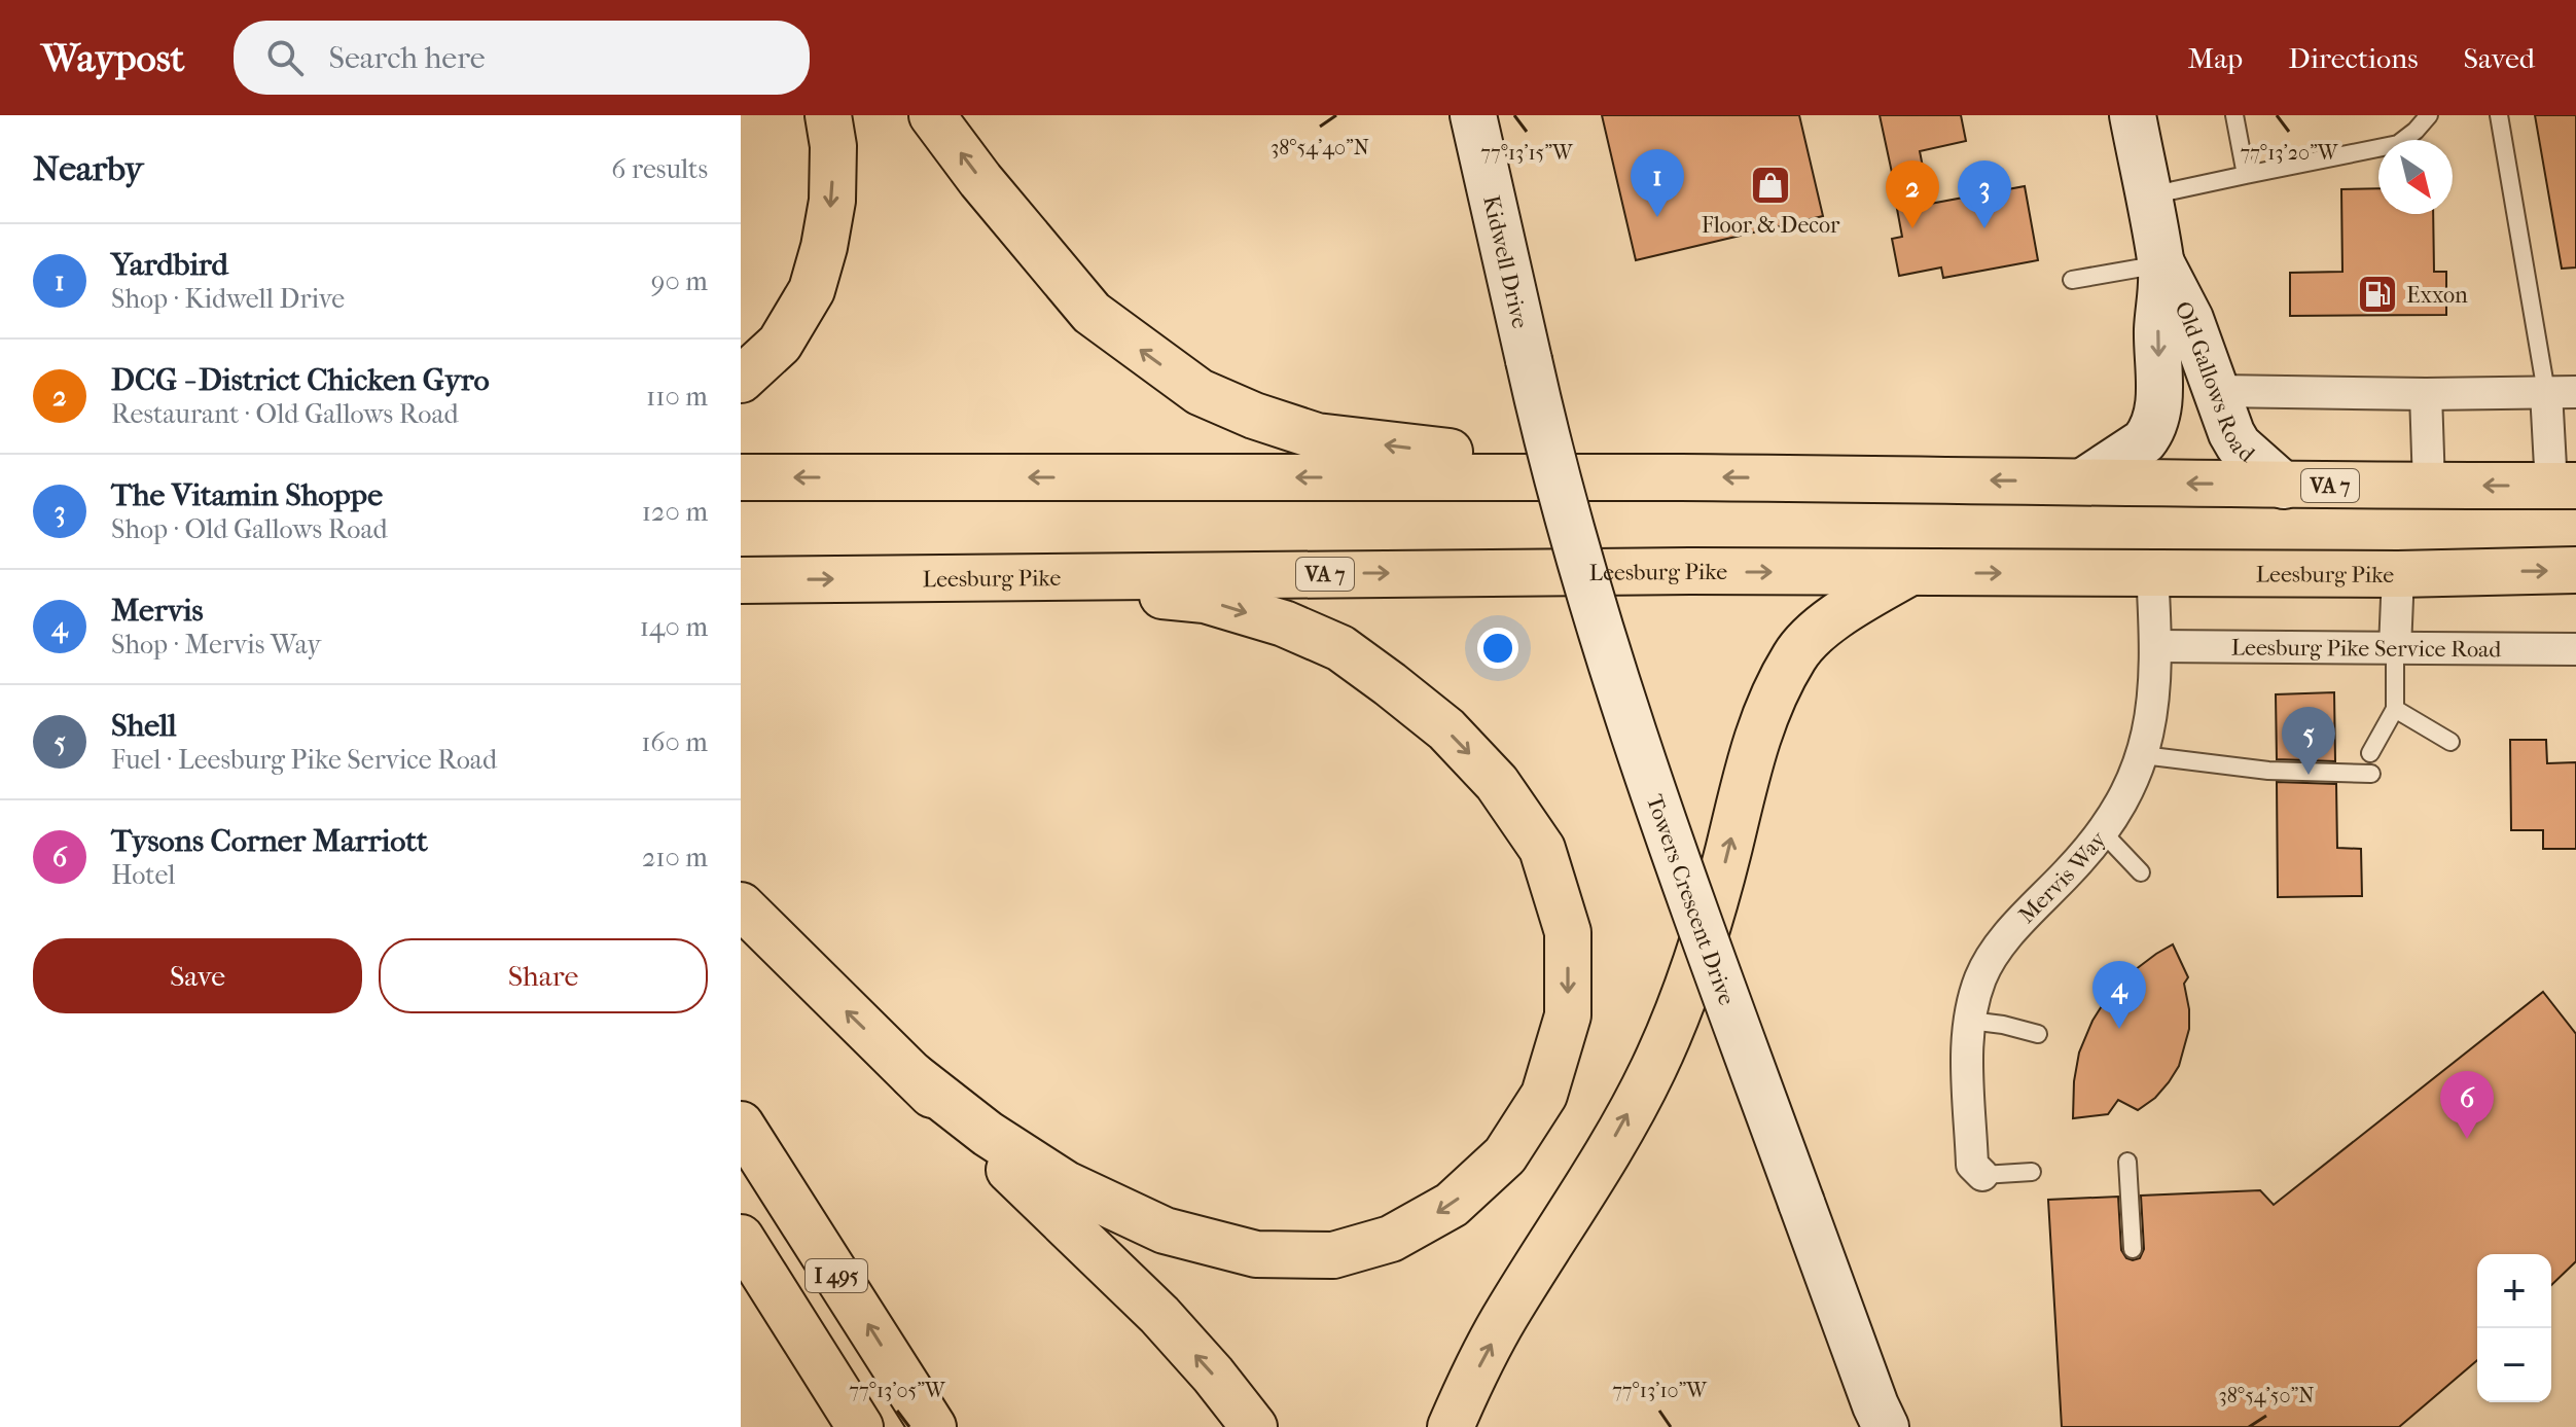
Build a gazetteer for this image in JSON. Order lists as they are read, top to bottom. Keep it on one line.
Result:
{"streets":{"highway":["VA 7","Leesburg Pike","I 495"],"street":["Kidwell Drive","Old Gallows Road","Leesburg Pike Service Road","Mervis Way","Towers Crescent Drive"]},"crossings":[["Kidwell Drive","Towers Crescent Drive"],["Old Gallows Road","VA 7"],["Leesburg Pike","Mervis Way"],["Leesburg Pike Service Road","Mervis Way"]],"places":{"shop":["Floor & Decor"],"fuel station":["Exxon"]},"north":"bottom right","page":{"header":"Waypost","search":"Search here","nav":["Map","Directions","Saved"],"heading":["Nearby","6 results"],"pins":["1","2","3","5","4","6"],"list":[{"mark":"1","name":"Yardbird","note":"Shop · Kidwell Drive","value":"90 m"},{"mark":"2","name":"DCG - District Chicken Gyro","note":"Restaurant · Old Gallows Road","value":"110 m"},{"mark":"3","name":"The Vitamin Shoppe","note":"Shop · Old Gallows Road","value":"120 m"},{"mark":"4","name":"Mervis","note":"Shop · Mervis Way","value":"140 m"},{"mark":"5","name":"Shell","note":"Fuel · Leesburg Pike Service Road","value":"160 m"},{"mark":"6","name":"Tysons Corner Marriott","note":"Hotel","value":"210 m"}],"buttons":["Save","Share"],"map_buttons":["+","−"]},"coordinates":["38°54'40\"N","77°13'15\"W","77°13'20\"W","77°13'05\"W","77°13'10\"W","38°54'50\"N"]}
